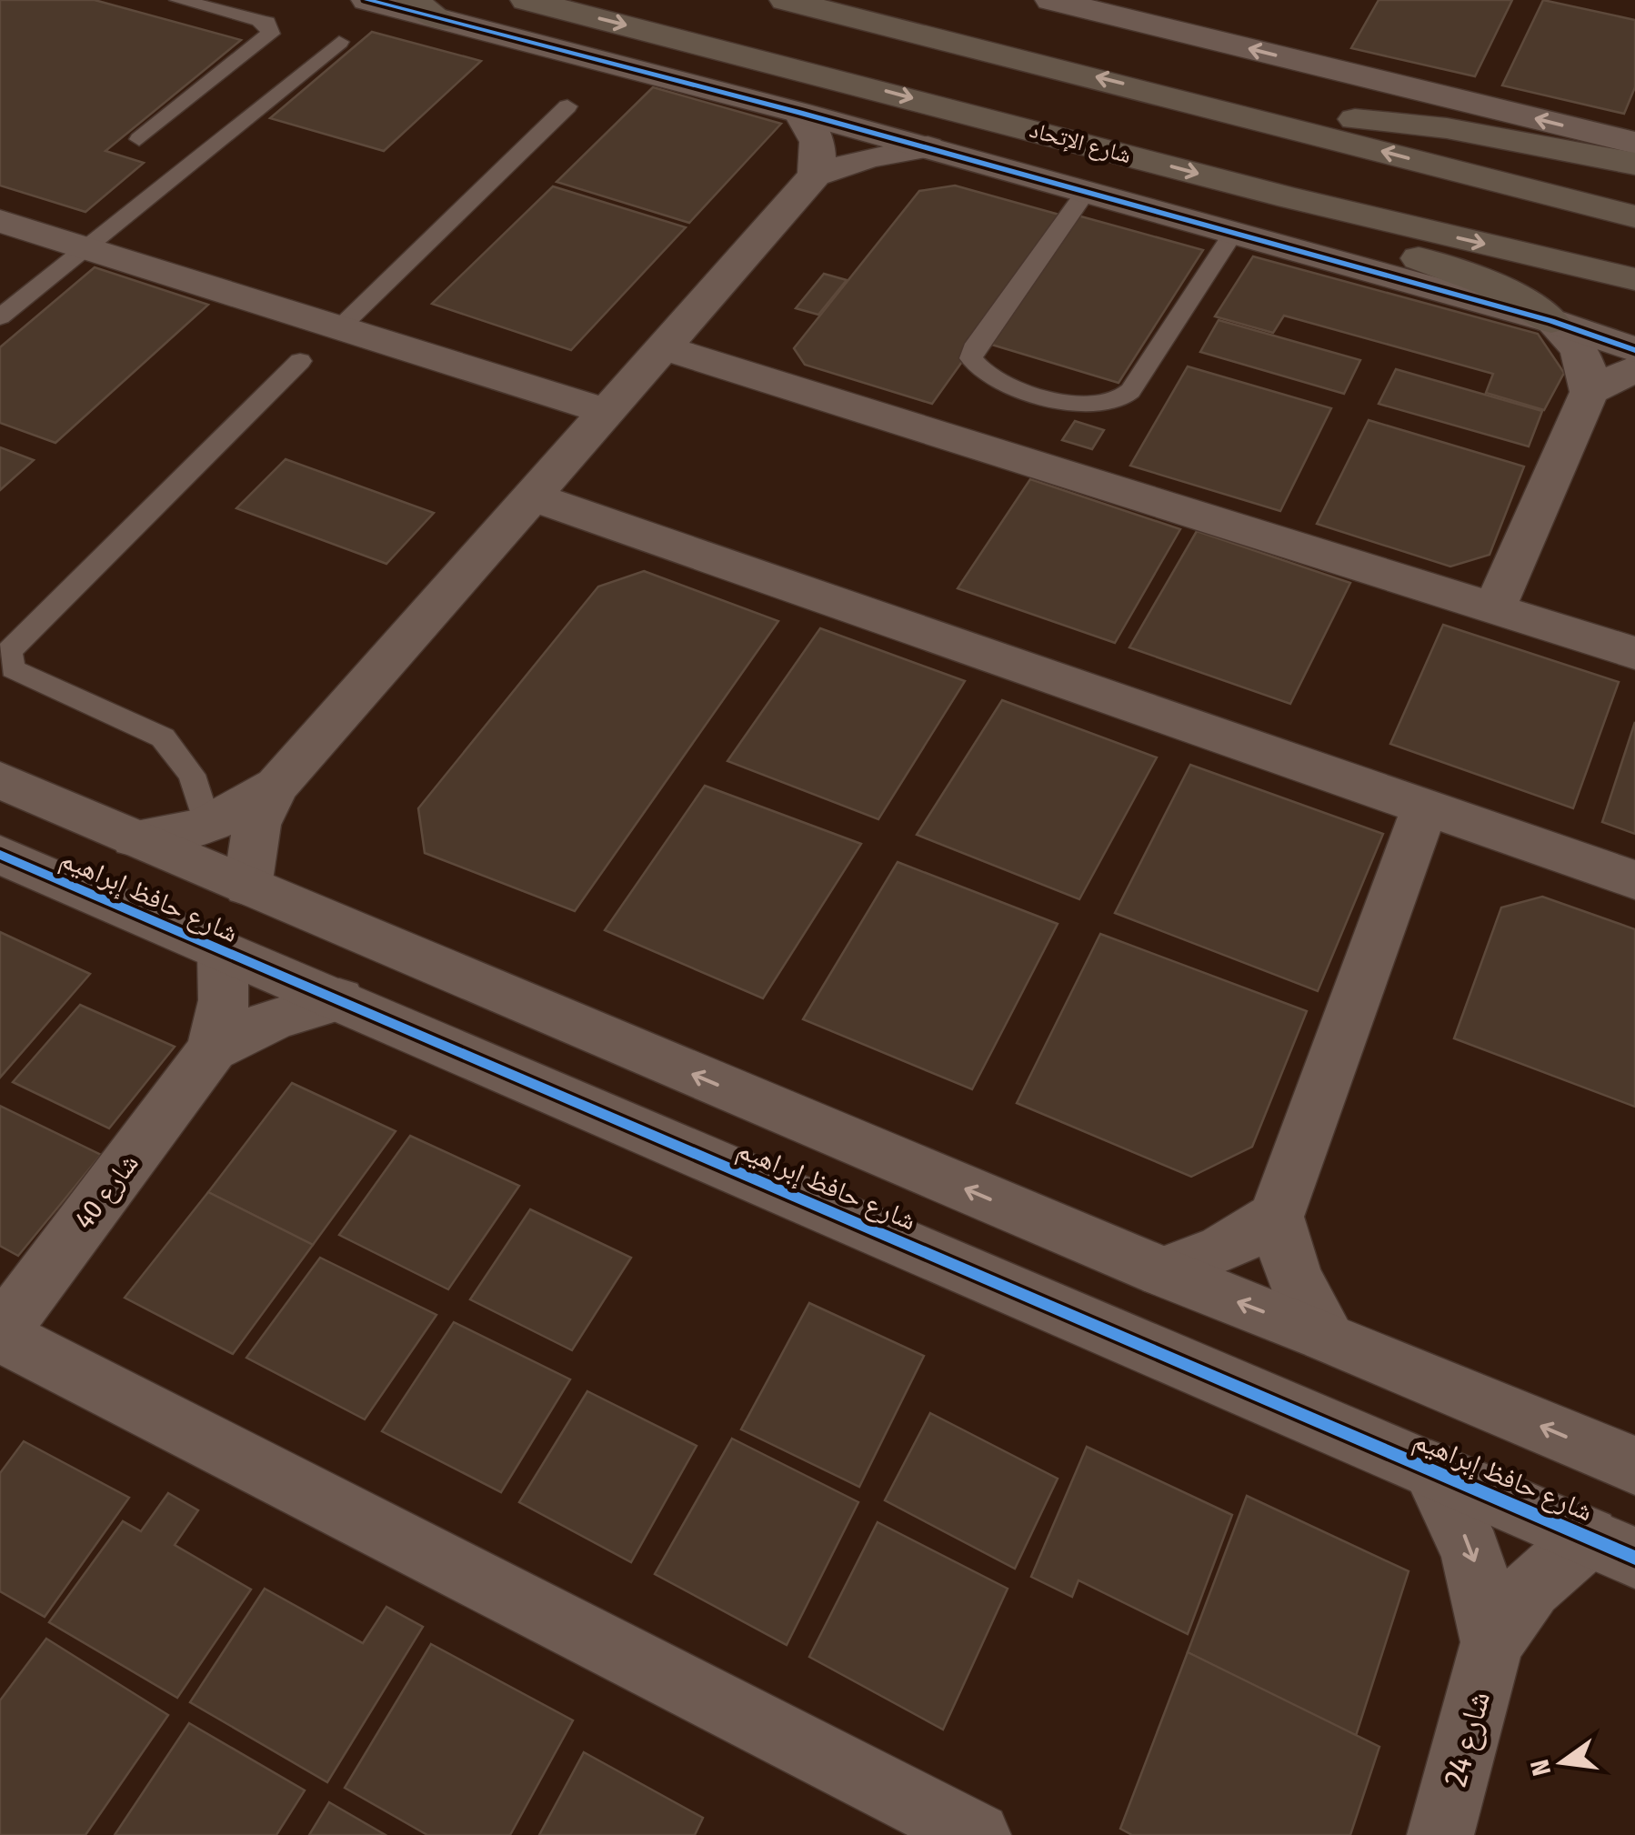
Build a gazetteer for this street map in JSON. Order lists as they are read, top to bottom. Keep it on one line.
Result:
{"streets":{"highway":["شارع الإتحاد"],"street":["شارع حافظ إبراهيم","شارع 40","شارع 24"]},"crossings":[["شارع حافظ إبراهيم","شارع 40"],["شارع حافظ إبراهيم","شارع 24"]],"north":"left"}
